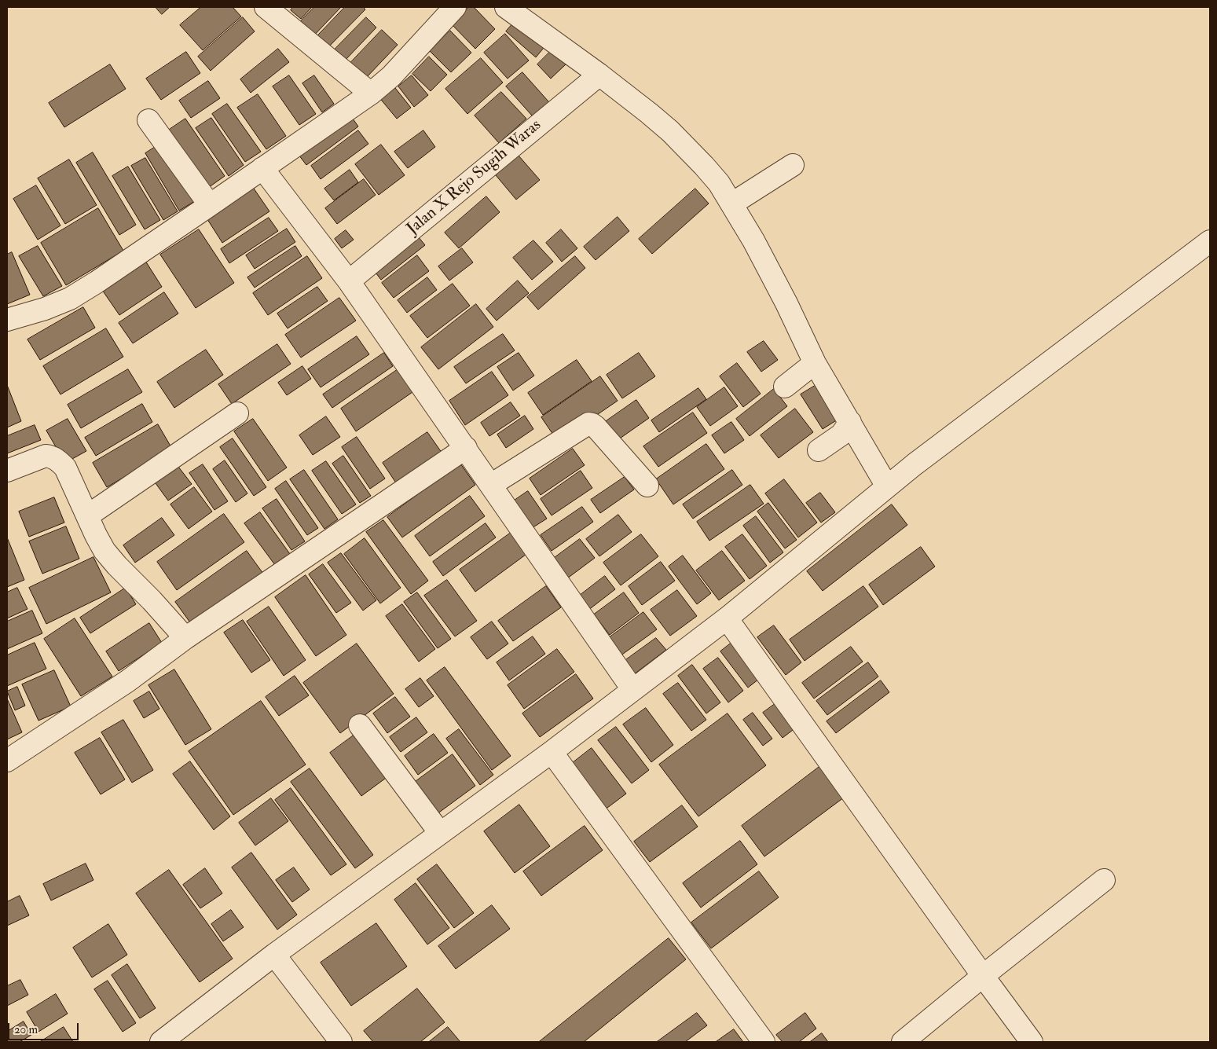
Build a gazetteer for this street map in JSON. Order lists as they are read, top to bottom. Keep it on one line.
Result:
{"streets":{"street":["Jalan X Rejo Sugih Waras"]},"scale_bar":"20 m"}
